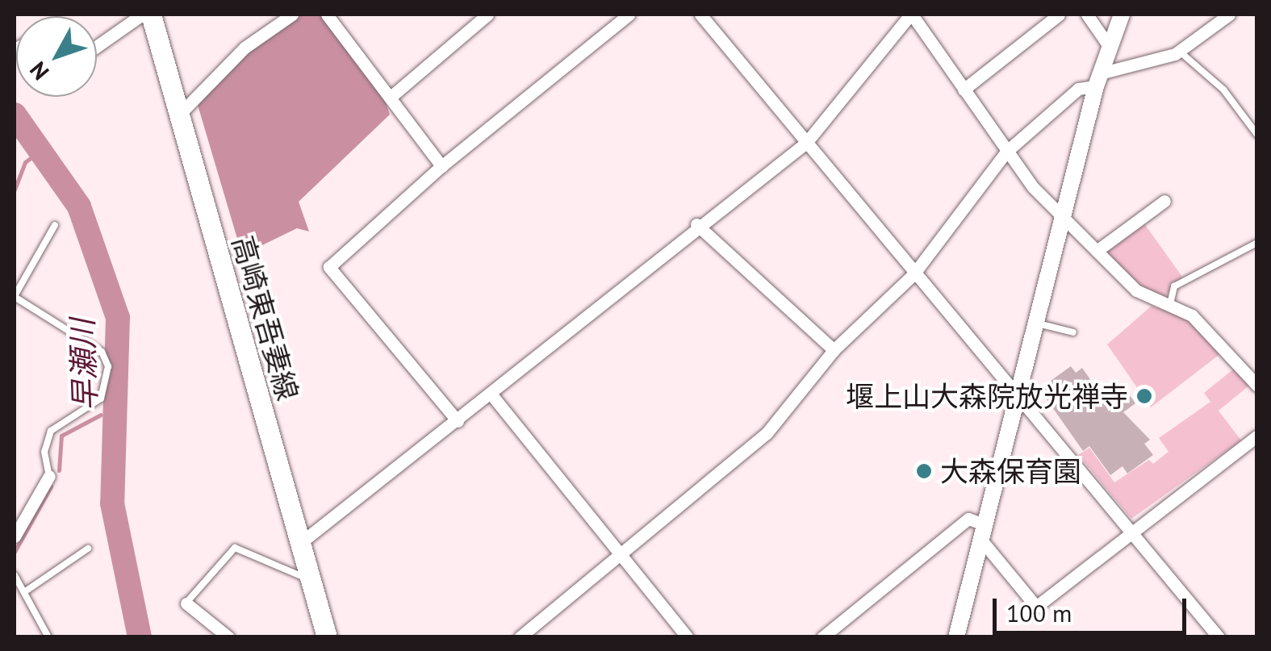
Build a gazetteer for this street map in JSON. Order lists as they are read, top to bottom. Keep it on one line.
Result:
{"streets":{"main road":["高崎東吾妻線"]},"water":["早瀬川"],"places":["堰上山大森院放光禅寺","大森保育園"],"scale_bar":"100 m","north":"bottom left"}
